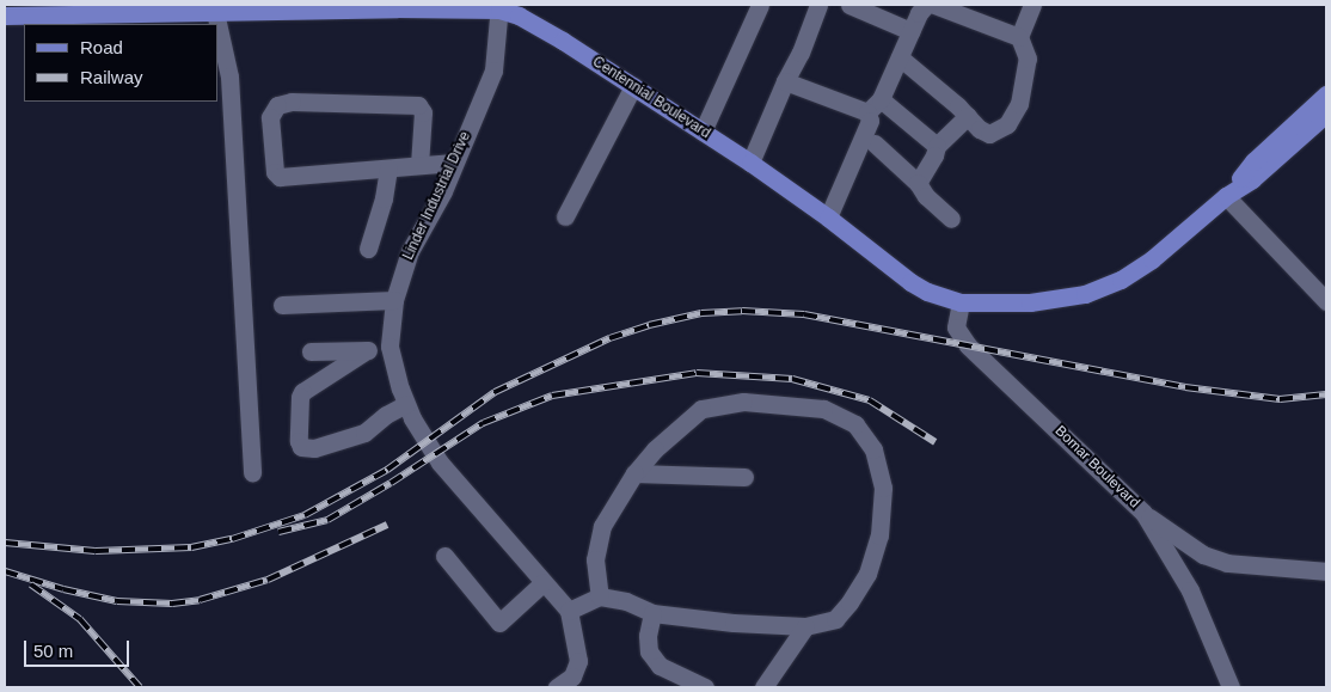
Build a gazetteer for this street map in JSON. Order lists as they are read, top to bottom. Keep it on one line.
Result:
{"streets":{"main road":["Centennial Boulevard"],"street":["Linder Industrial Drive","Bomar Boulevard"]},"crossings":[["Centennial Boulevard","Linder Industrial Drive"],["Centennial Boulevard","Bomar Boulevard"]],"legend":["Road","Railway"],"scale_bar":"50 m"}
